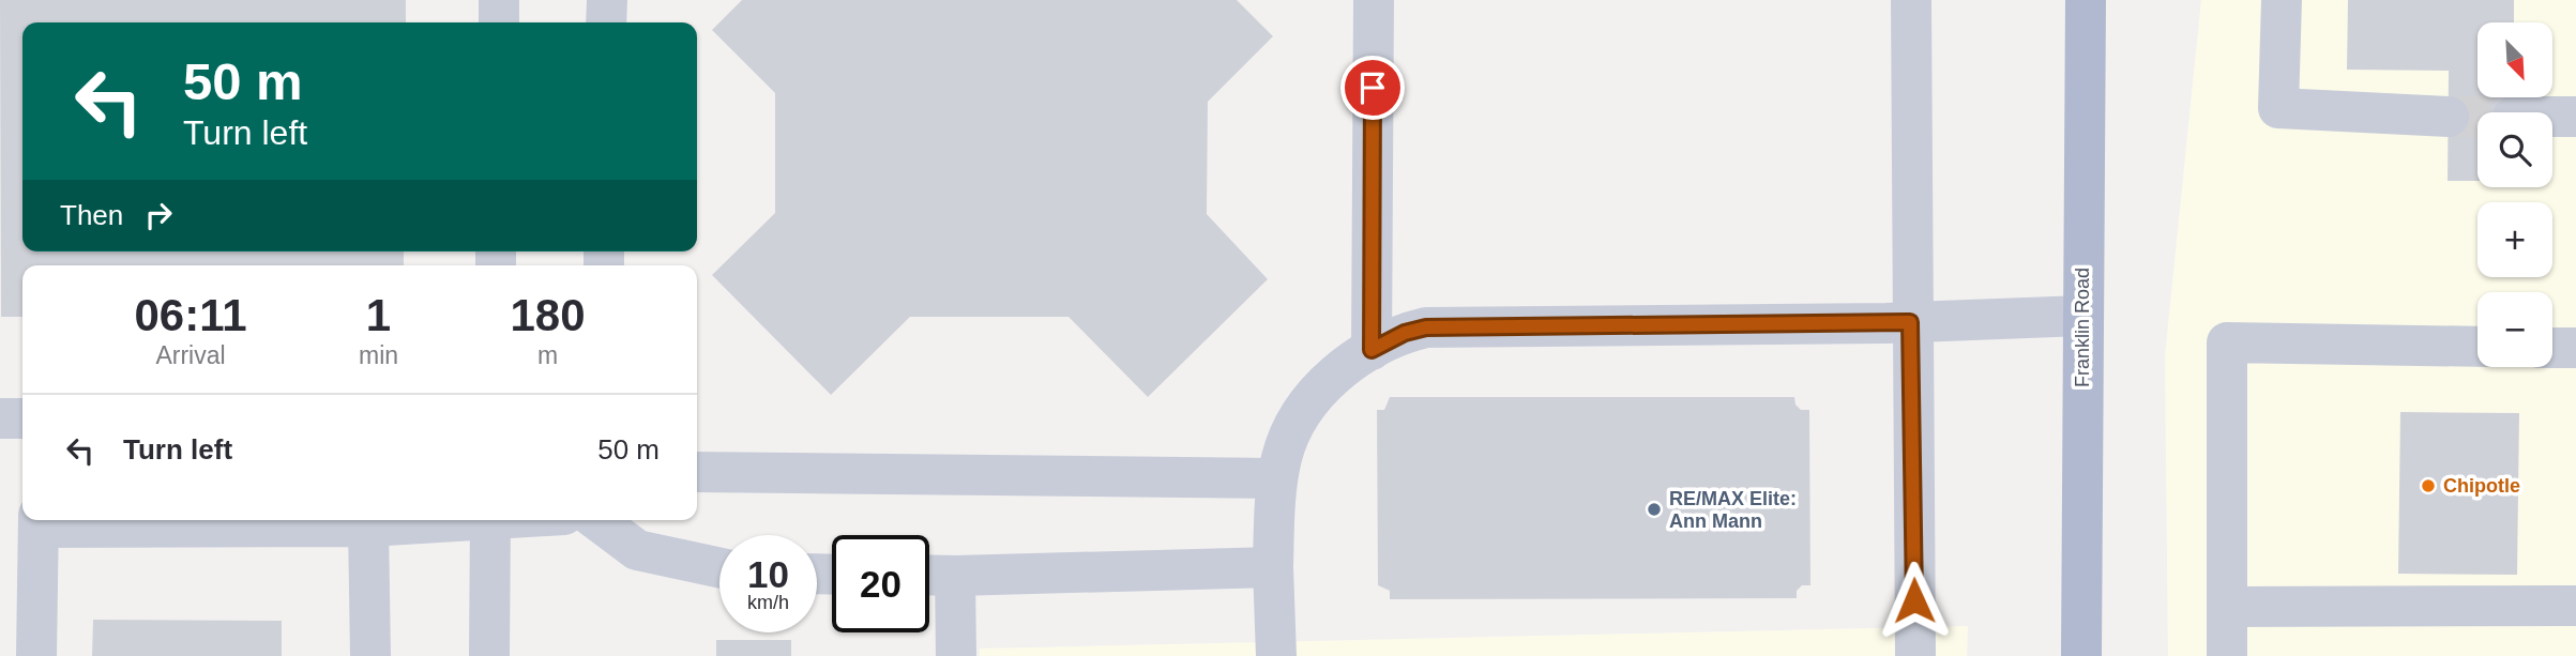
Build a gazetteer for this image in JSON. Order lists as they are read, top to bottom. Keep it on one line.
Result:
{"streets":{"main road":["Franklin Road"]},"places":["Chipotle","RE/MAX Elite: Ann Mann"],"north":"bottom right","page":{"map_buttons":["+","−"],"turn":["50 m","Turn left"],"then":"Then","eta":["06:11","Arrival","1","min","180","m"],"list":[{"name":"Turn left","value":"50 m"}],"speed":"10 km/h","limit":"20"}}
